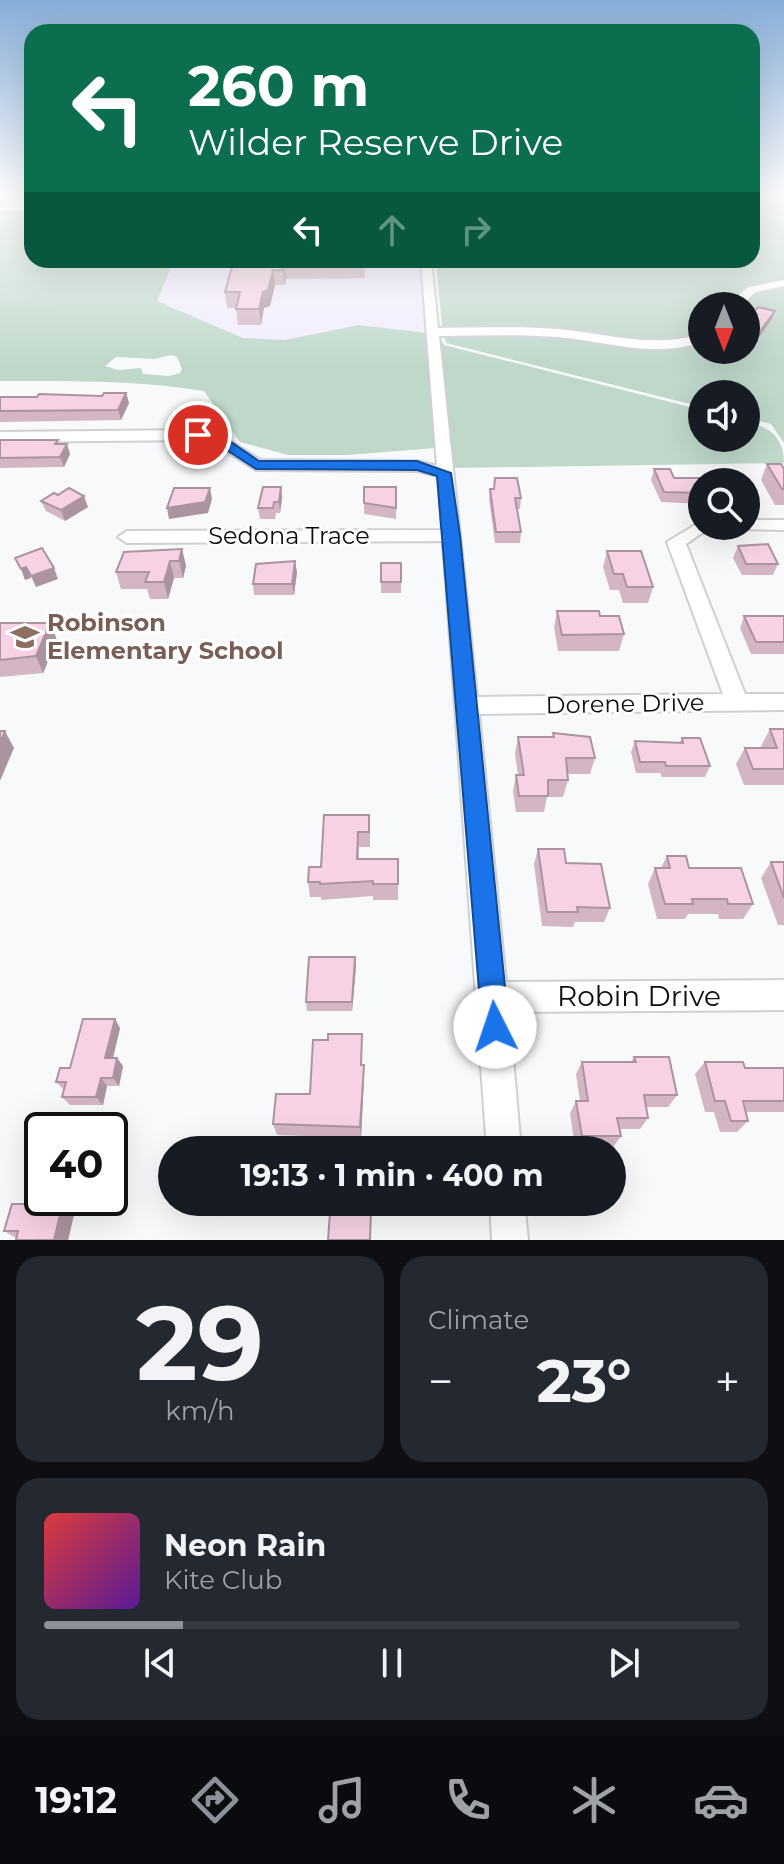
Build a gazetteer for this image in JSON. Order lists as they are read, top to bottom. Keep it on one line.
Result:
{"streets":{"street":["Sedona Trace","Dorene Drive","Robin Drive"]},"places":{"school or university":["Robinson Elementary School"]},"north":"bottom","page":{"turn":["260 m","Wilder Reserve Drive"],"limit":"40","trip":"19:13 · 1 min · 400 m","tile":[["29","km/h"],"Climate"],"heat":["−","23°","+"],"song":["Neon Rain","Kite Club"],"tabs":"19:12"}}
